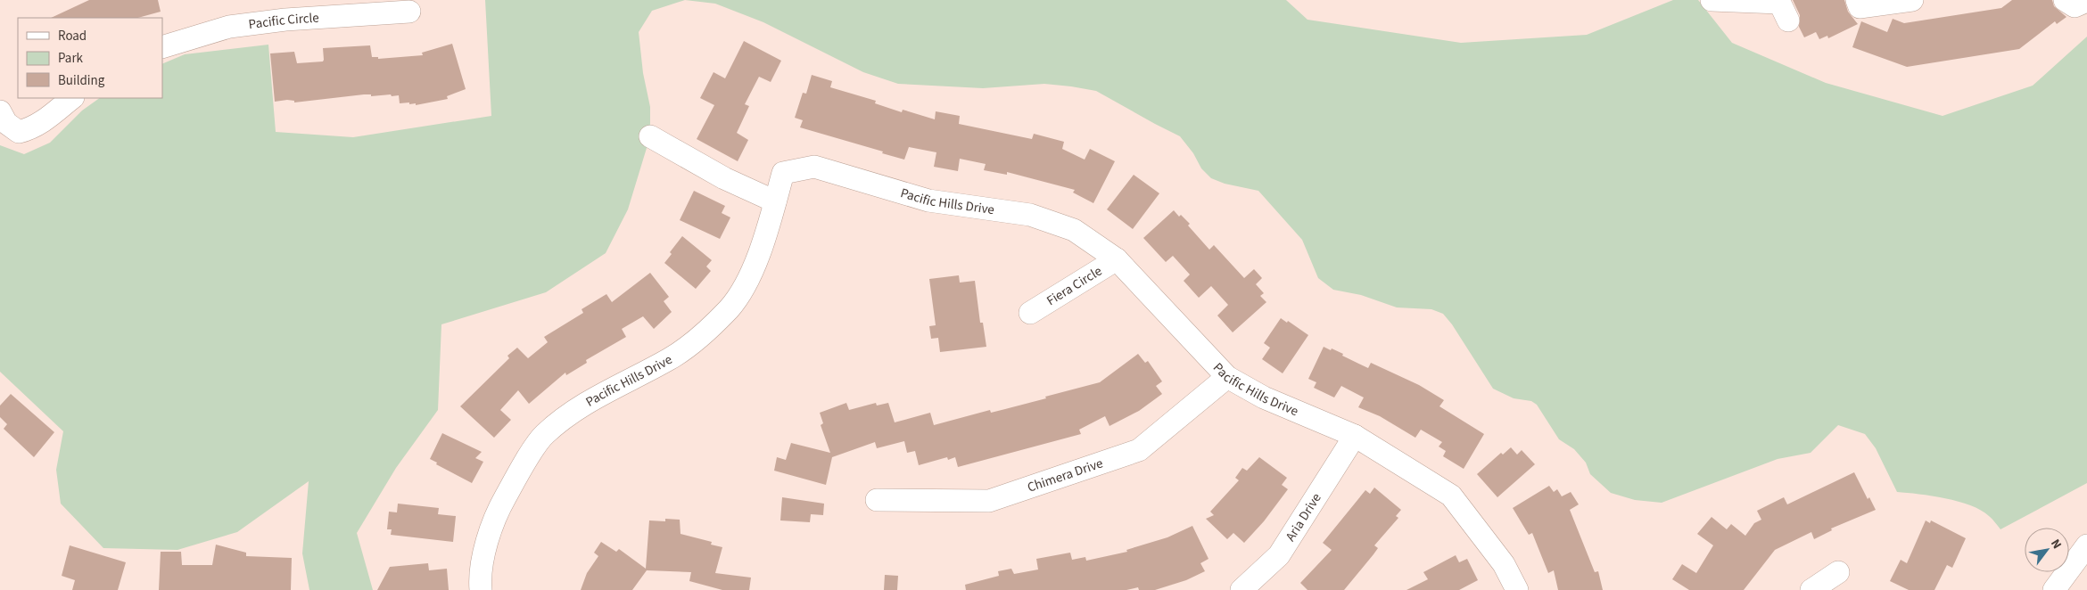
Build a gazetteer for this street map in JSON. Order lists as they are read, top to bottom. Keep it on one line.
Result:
{"streets":{"street":["Pacific Circle","Pacific Hills Drive","Fiera Circle","Chimera Drive","Aria Drive"]},"crossings":[["Pacific Hills Drive","Fiera Circle"],["Pacific Hills Drive","Chimera Drive"],["Pacific Hills Drive","Aria Drive"]],"legend":["Road","Park","Building"],"north":"top right"}
